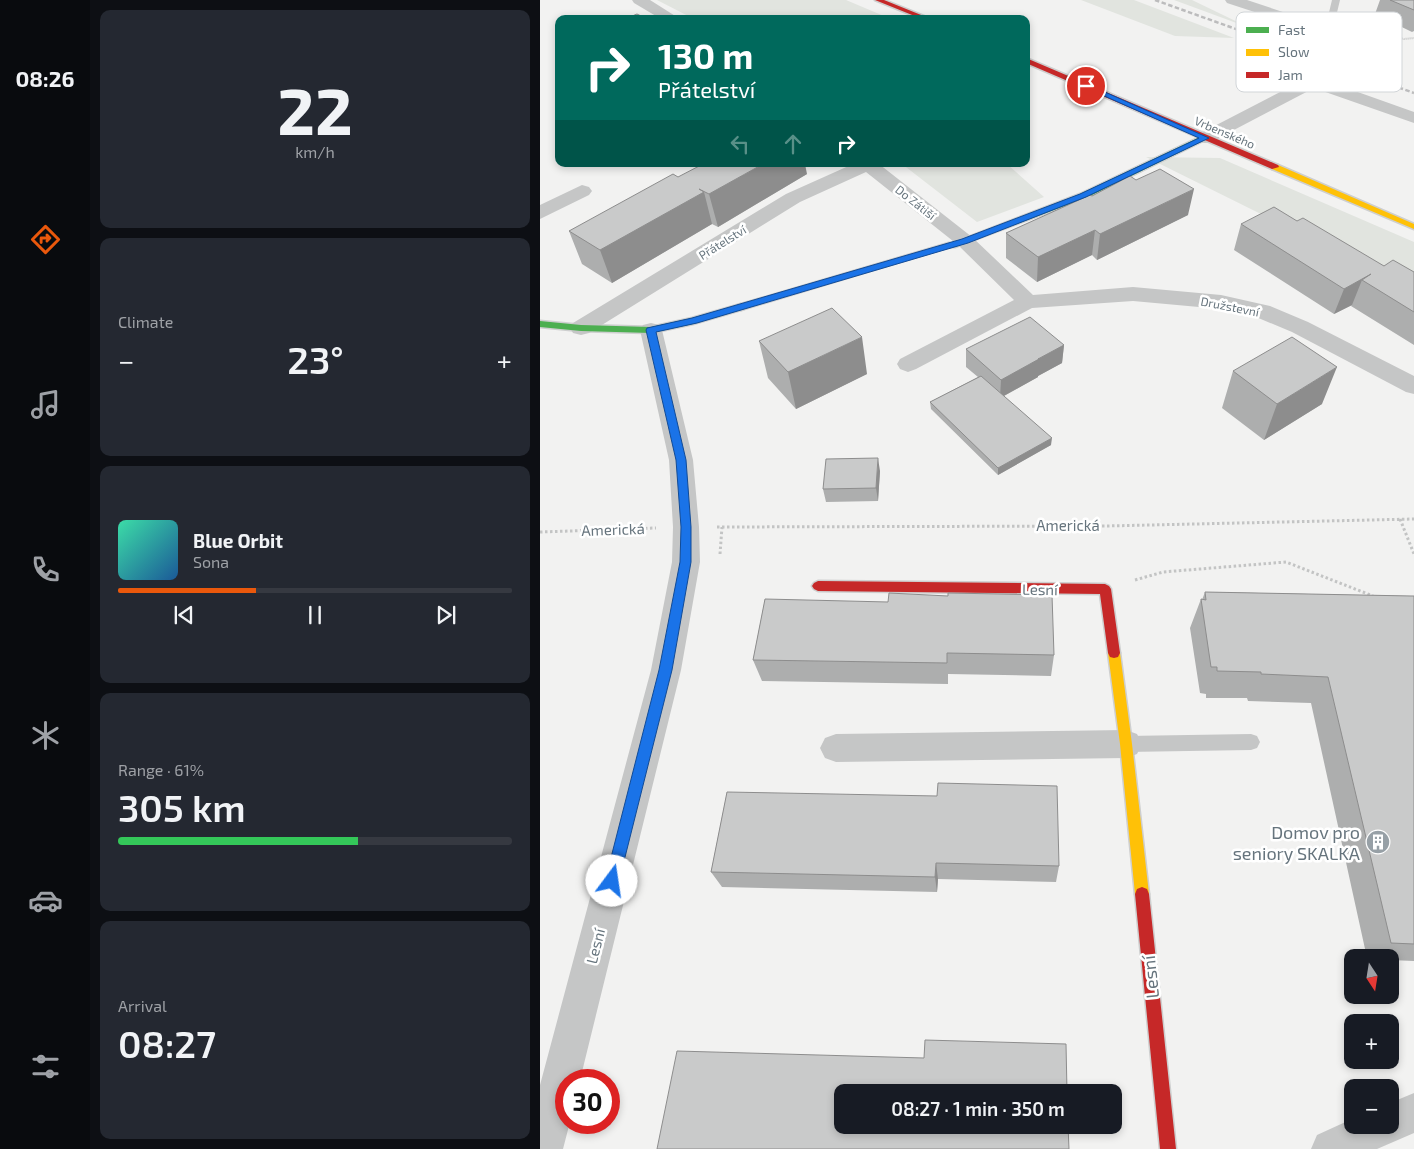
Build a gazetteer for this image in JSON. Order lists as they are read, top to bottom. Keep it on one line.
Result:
{"streets":{"street":["Vrbenského","Do Zátiší","Přátelství","Družstevní","Lesní"],"path":["Americká"]},"crossings":[["Americká","Lesní"]],"places":{"building":["Domov pro seniory SKALKA"]},"legend":["Fast","Slow","Jam"],"north":"bottom","page":{"tabs":"08:26","tile":[["22","km/h"],"Climate",["Range · 61%","305 km"],["Arrival","08:27"]],"turn":["130 m","Přátelství"],"heat":["−","23°","+"],"song":["Blue Orbit","Sona"],"map_buttons":["+","−"],"limit":"30","trip":"08:27 · 1 min · 350 m"}}
